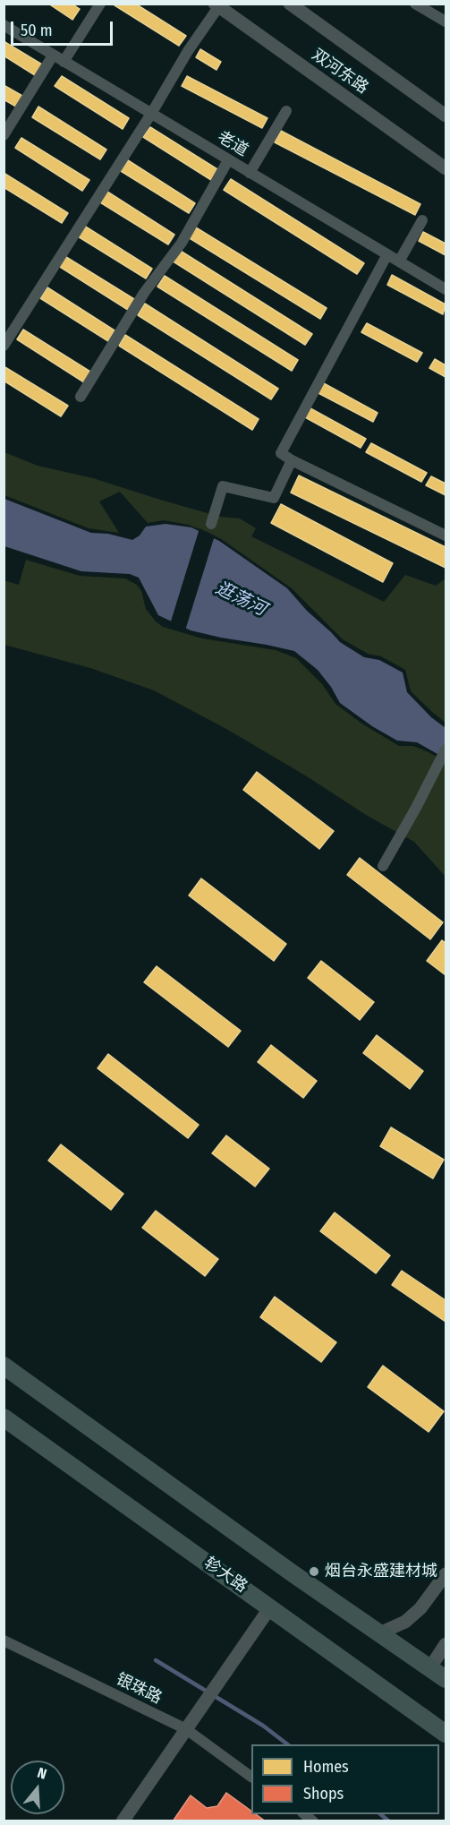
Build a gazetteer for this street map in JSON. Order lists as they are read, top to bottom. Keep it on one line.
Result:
{"streets":{"highway":["轸大路"],"street":["双河东路","老道","银珠路"]},"water":["逛荡河"],"places":["烟台永盛建材城"],"legend":["Homes","Shops"],"scale_bar":"50 m","north":"top"}
